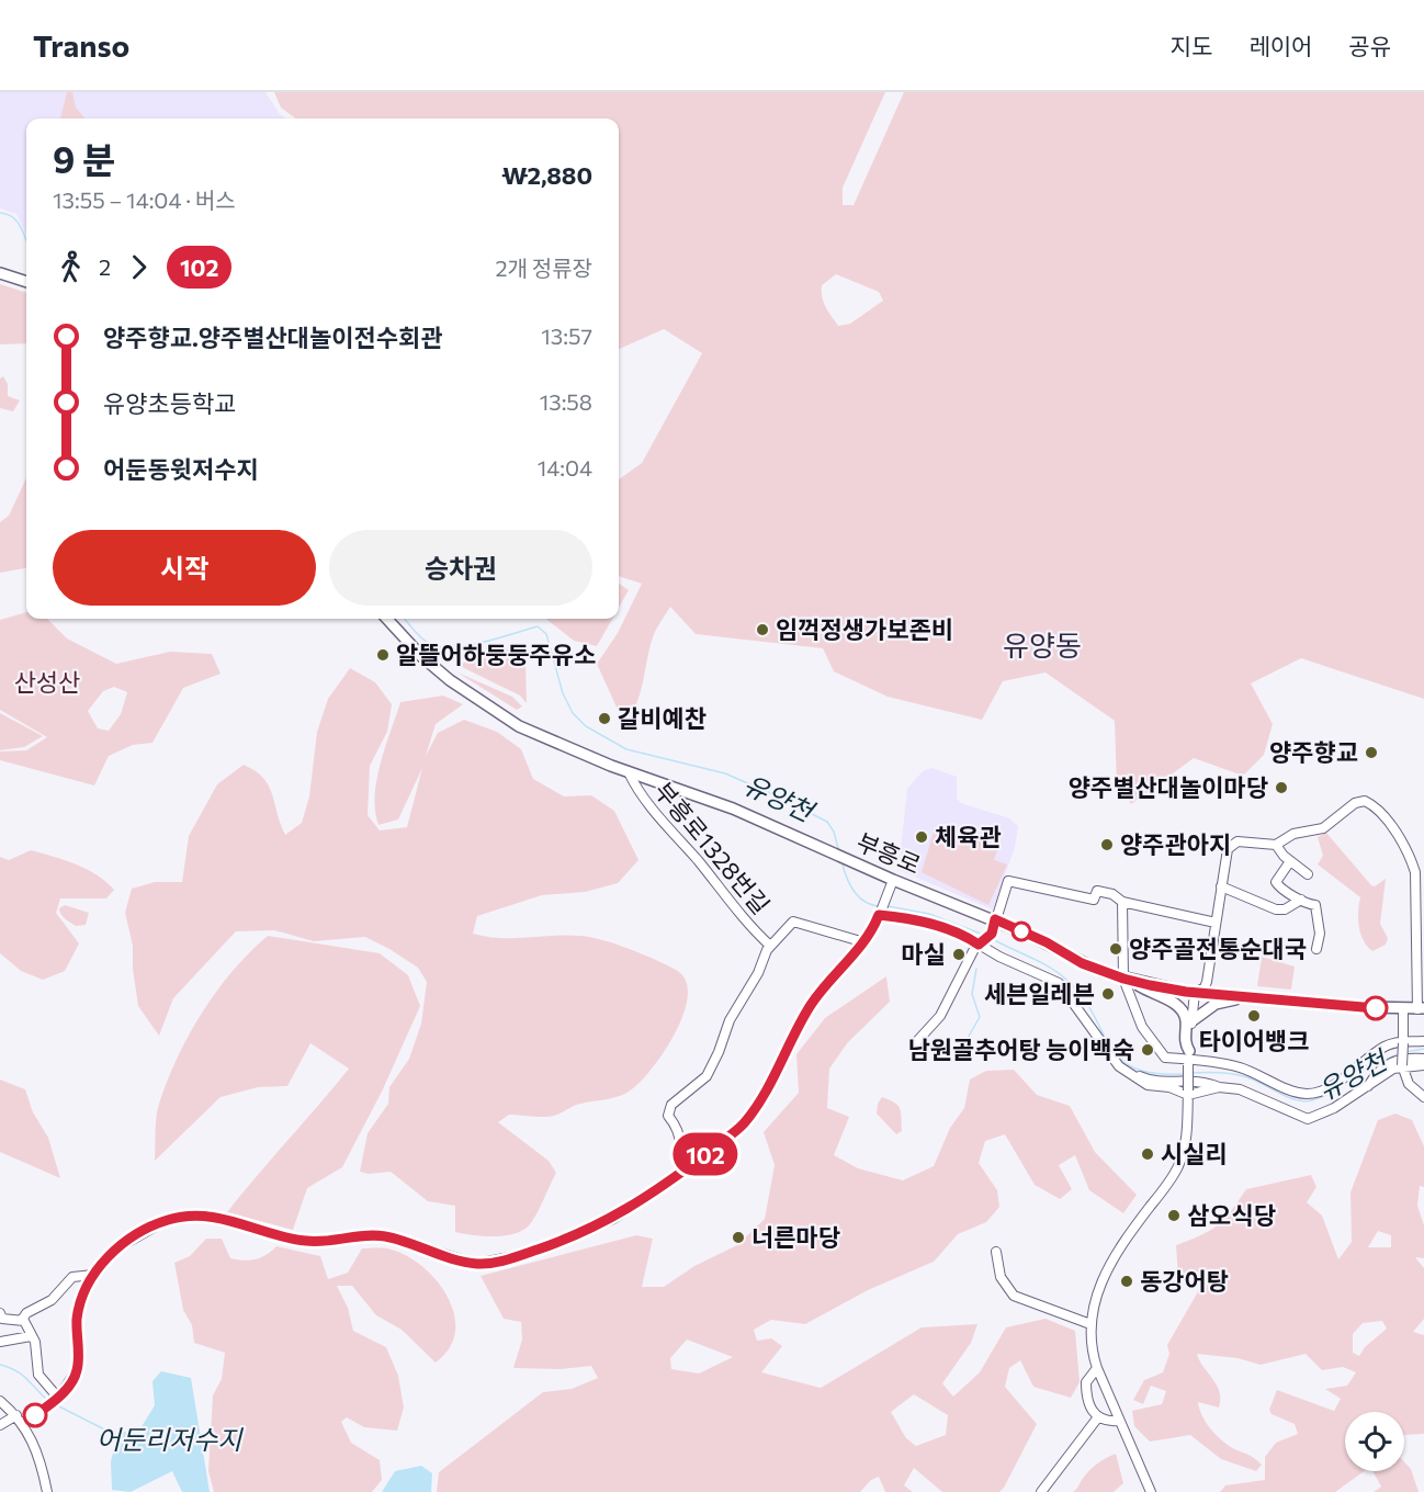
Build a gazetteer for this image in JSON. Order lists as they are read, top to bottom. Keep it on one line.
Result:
{"streets":{"main road":["부흥로"],"street":["부흥로1328번길"]},"crossings":[["부흥로1328번길","부흥로"]],"districts":["유양동"],"water":["유양천","어둔리저수지"],"parks":["산성산"],"places":["임꺽정생가보존비","알뜰어하둥둥주유소","갈비예찬","양주향교","양주별산대놀이마당","체육관","양주관아지","양주골전통순대국","마실","세븐일레븐","타이어뱅크","남원골추어탕 능이백숙","시실리","삼오식당","너른마당","동강어탕"],"lines":["bus line 102"],"page":{"header":"Transo","nav":["지도","레이어","공유"],"on_map":"102","heading":["9 분","13:55 – 14:04 · 버스","₩2,880"],"legs":["2","102","2개 정류장"],"list":[{"name":"양주향교.양주별산대놀이전수회관","value":"13:57"},{"name":"유양초등학교","value":"13:58"},{"name":"어둔동윗저수지","value":"14:04"}],"buttons":["시작","승차권"]}}
